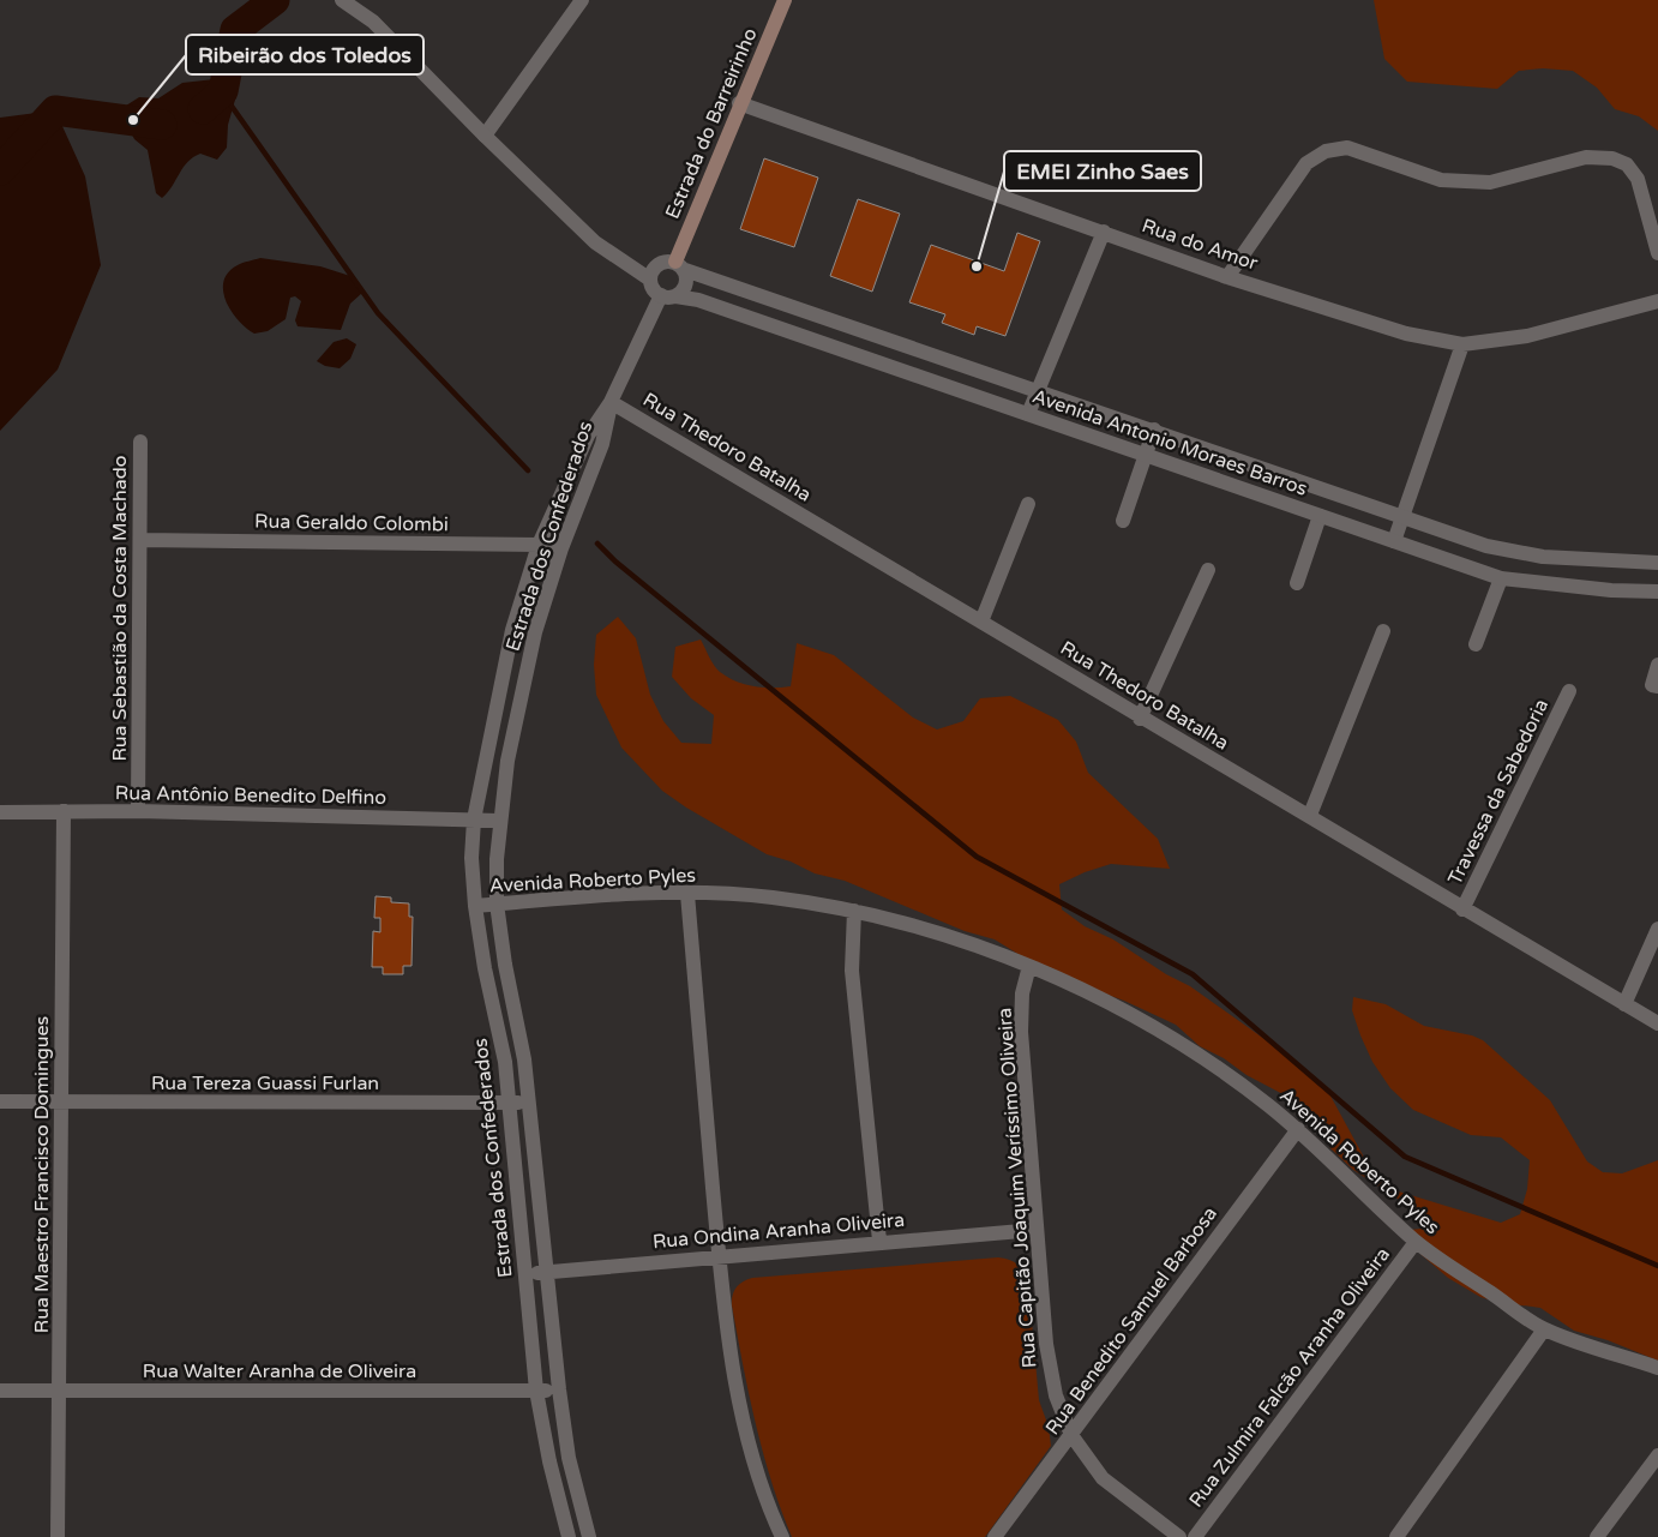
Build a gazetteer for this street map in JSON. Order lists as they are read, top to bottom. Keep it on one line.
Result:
{"streets":{"main road":["Estrada do Barreirinho"],"street":["Rua do Amor","Avenida Antonio Moraes Barros","Rua Thedoro Batalha","Rua Geraldo Colombi","Estrada dos Confederados","Rua Sebastião da Costa Machado","Travessa da Sabedoria","Rua Antônio Benedito Delfino","Avenida Roberto Pyles","Rua Tereza Guassi Furlan","Rua Maestro Francisco Domingues","Rua Capitão Joaquim Veríssimo Oliveira","Rua Ondina Aranha Oliveira","Rua Benedito Samuel Barbosa","Rua Walter Aranha de Oliveira","Rua Zulmira Falcão Aranha Oliveira"]},"crossings":[["Estrada do Barreirinho","Rua do Amor"],["Estrada do Barreirinho","Avenida Antonio Moraes Barros"],["Estrada do Barreirinho","Estrada dos Confederados"],["Avenida Antonio Moraes Barros","Estrada dos Confederados"],["Rua Thedoro Batalha","Estrada dos Confederados"],["Rua Thedoro Batalha","Travessa da Sabedoria"],["Rua Geraldo Colombi","Estrada dos Confederados"],["Rua Geraldo Colombi","Rua Sebastião da Costa Machado"],["Estrada dos Confederados","Rua Antônio Benedito Delfino"],["Estrada dos Confederados","Avenida Roberto Pyles"],["Estrada dos Confederados","Rua Tereza Guassi Furlan"],["Estrada dos Confederados","Rua Ondina Aranha Oliveira"],["Estrada dos Confederados","Rua Walter Aranha de Oliveira"],["Rua Sebastião da Costa Machado","Rua Antônio Benedito Delfino"],["Rua Antônio Benedito Delfino","Rua Maestro Francisco Domingues"],["Avenida Roberto Pyles","Rua Capitão Joaquim Veríssimo Oliveira"],["Avenida Roberto Pyles","Rua Benedito Samuel Barbosa"],["Avenida Roberto Pyles","Rua Zulmira Falcão Aranha Oliveira"],["Rua Tereza Guassi Furlan","Rua Maestro Francisco Domingues"],["Rua Maestro Francisco Domingues","Rua Walter Aranha de Oliveira"],["Rua Capitão Joaquim Veríssimo Oliveira","Rua Ondina Aranha Oliveira"],["Rua Capitão Joaquim Veríssimo Oliveira","Rua Benedito Samuel Barbosa"]],"places":["Ribeirão dos Toledos","EMEI Zinho Saes"]}
